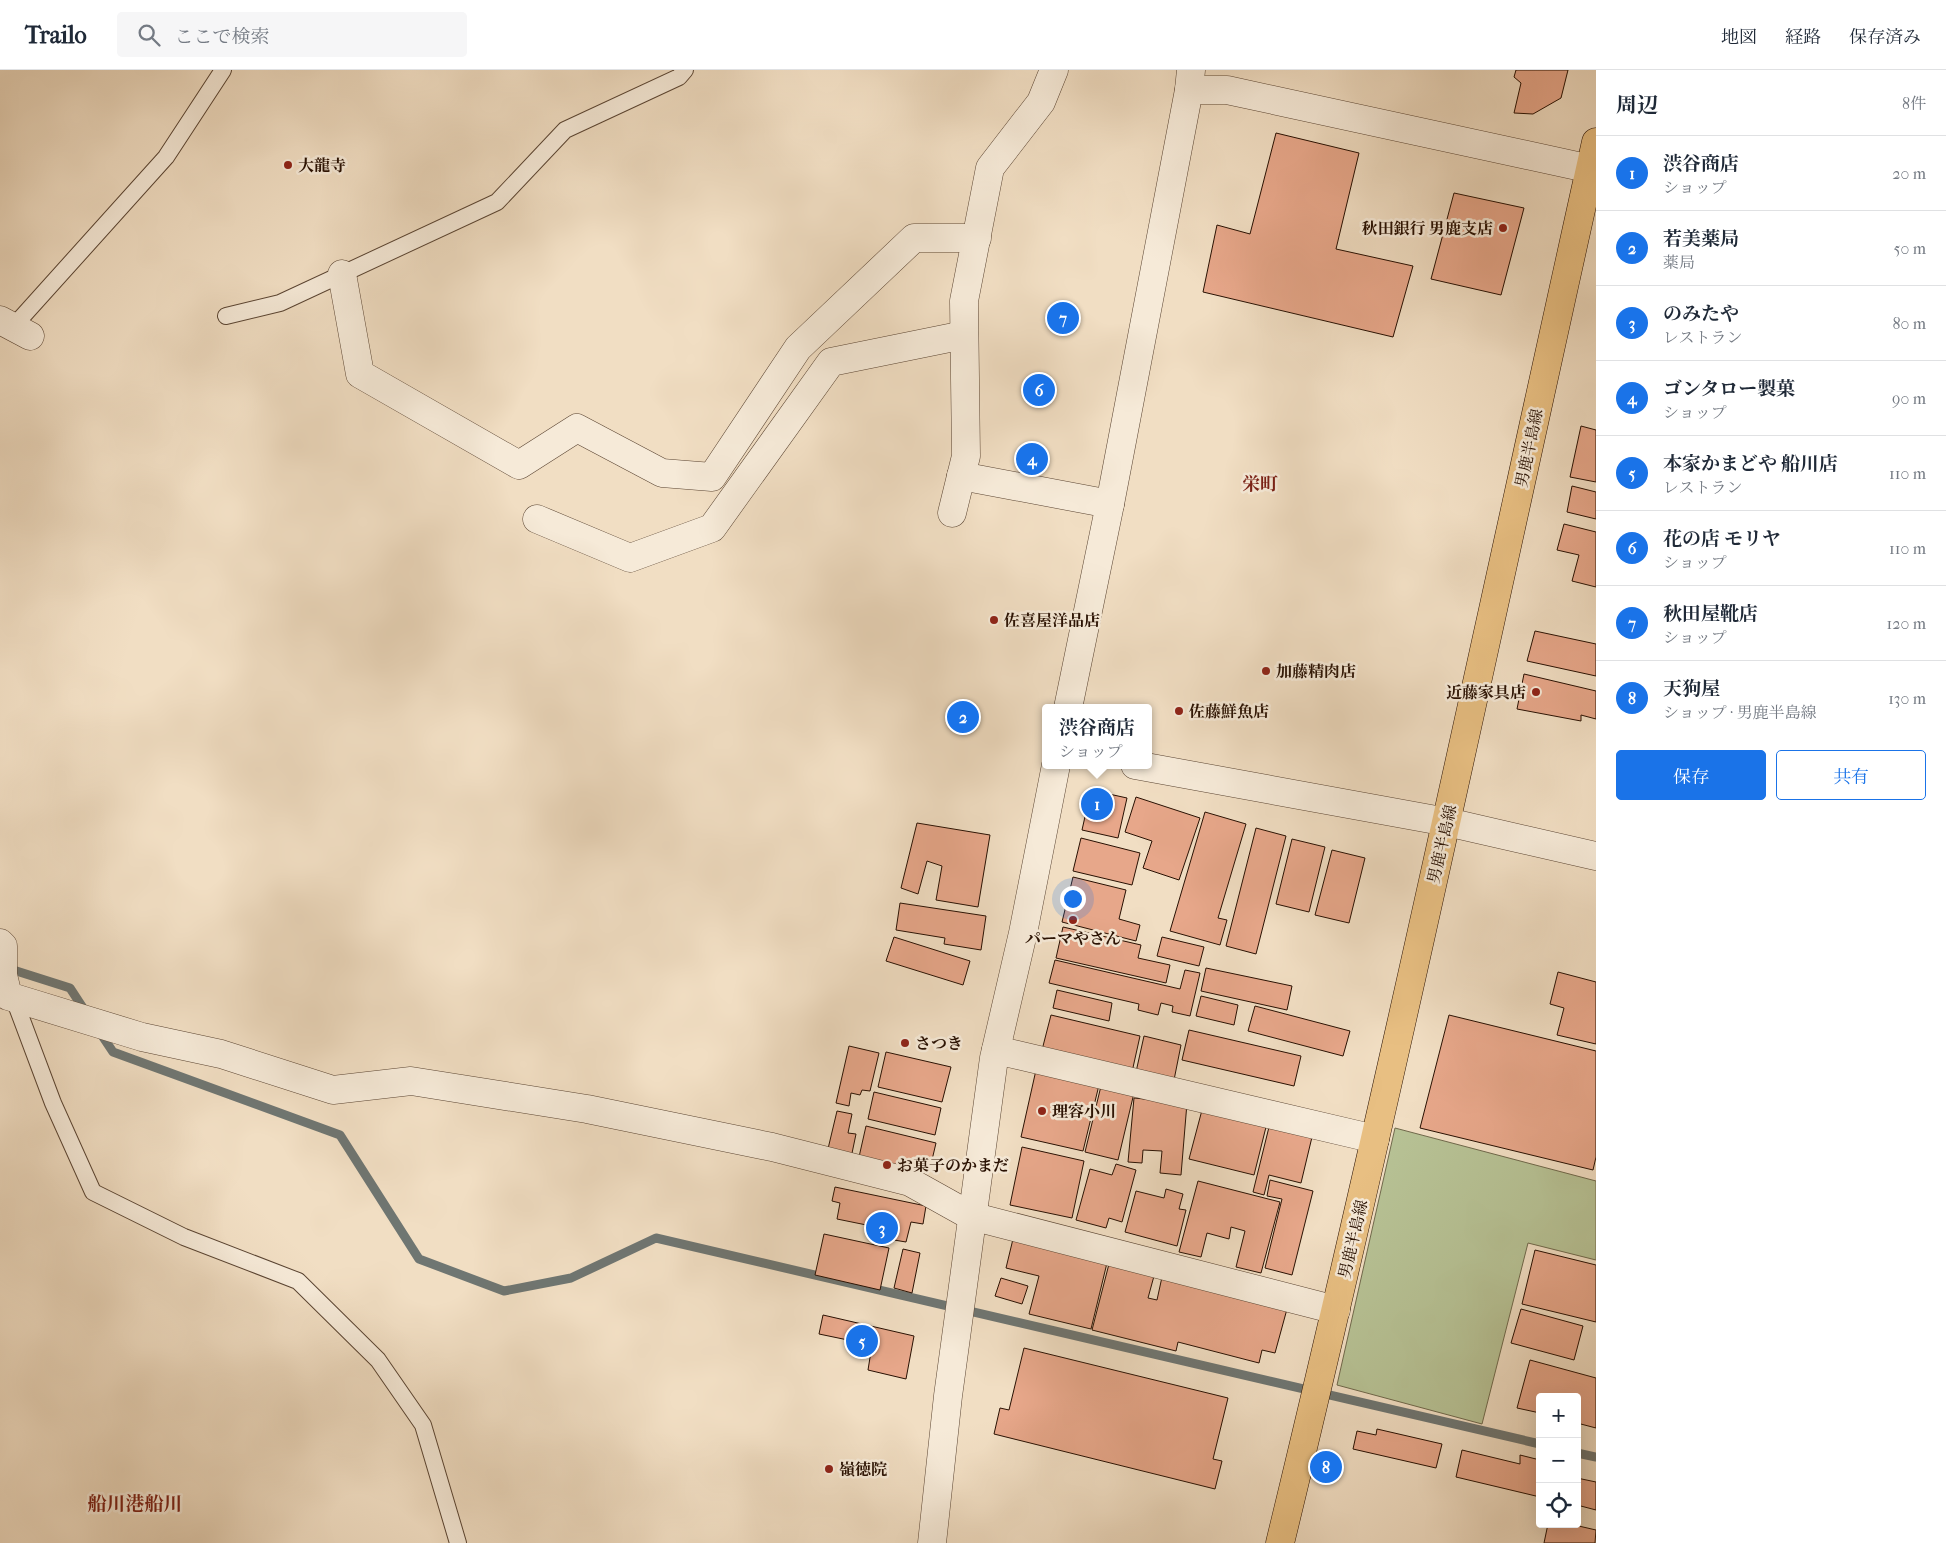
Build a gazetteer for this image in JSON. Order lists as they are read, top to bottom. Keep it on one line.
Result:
{"streets":{"main road":["男鹿半島線"]},"districts":["栄町","船川港船川"],"places":["大龍寺","秋田銀行 男鹿支店","佐喜屋洋品店","加藤精肉店","近藤家具店","佐藤鮮魚店","パーマやさん","さつき","理容小川","お菓子のかまだ","嶺徳院"],"page":{"header":"Trailo","search":"ここで検索","nav":["地図","経路","保存済み"],"heading":["周辺","8件"],"list":[{"mark":"1","name":"渋谷商店","note":"ショップ","value":"20 m"},{"mark":"2","name":"若美薬局","note":"薬局","value":"50 m"},{"mark":"3","name":"のみたや","note":"レストラン","value":"80 m"},{"mark":"4","name":"ゴンタロー製菓","note":"ショップ","value":"90 m"},{"mark":"5","name":"本家かまどや 船川店","note":"レストラン","value":"110 m"},{"mark":"6","name":"花の店 モリヤ","note":"ショップ","value":"110 m"},{"mark":"7","name":"秋田屋靴店","note":"ショップ","value":"120 m"},{"mark":"8","name":"天狗屋","note":"ショップ · 男鹿半島線","value":"130 m"}],"pins":["7","6","4","2","1","3","5","8"],"popup":["渋谷商店","ショップ"],"buttons":["保存","共有"],"map_buttons":["+","−"]}}
